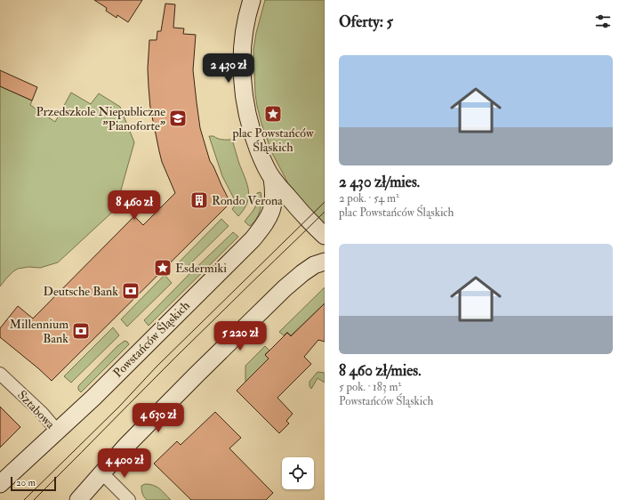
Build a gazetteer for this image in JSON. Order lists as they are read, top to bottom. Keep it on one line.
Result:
{"streets":{"main road":["Powstańców Śląskich"],"street":["Sztabowa"]},"crossings":[["Powstańców Śląskich","Sztabowa"]],"places":{"place":["plac Powstańców Śląskich","Esdermiki"],"school or university":["Przedszkole Niepubliczne \"Pianoforte\""],"building":["Rondo Verona"],"bank":["Deutsche Bank","Millennium Bank"]},"scale_bar":"20 m","page":{"heading":"Oferty: 5","list":[{"name":"2 430 zł/mies.","note":"2 pok. · 54 m² · plac Powstańców Śląskich"},{"name":"8 460 zł/mies.","note":"5 pok. · 183 m² · Powstańców Śląskich"}],"price":["2 430 zł","8 460 zł","5 220 zł","4 630 zł","4 400 zł"],"scale":"20 m"}}
